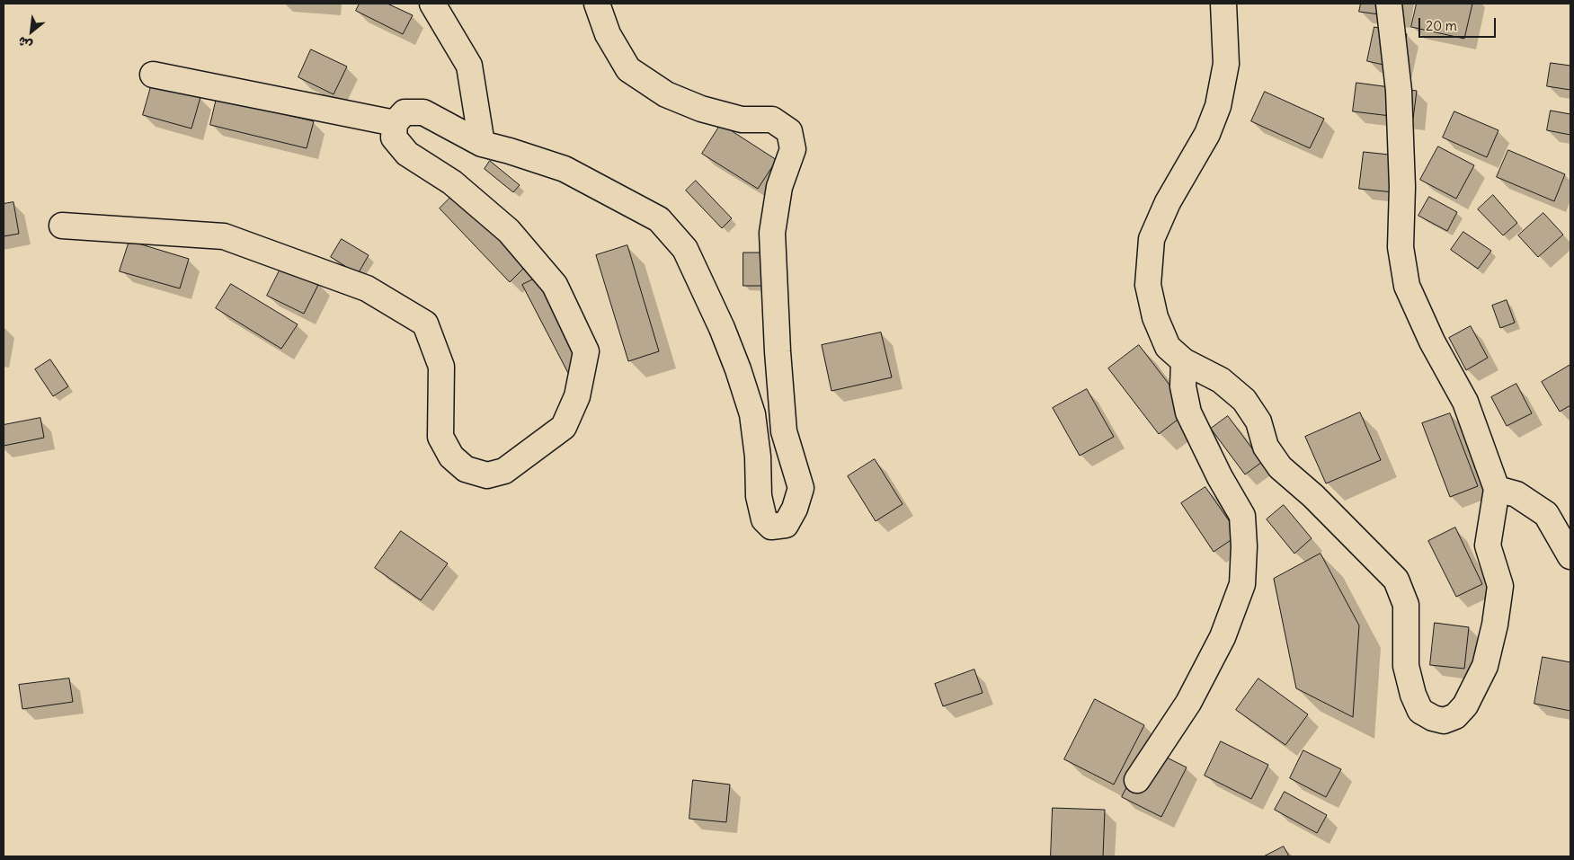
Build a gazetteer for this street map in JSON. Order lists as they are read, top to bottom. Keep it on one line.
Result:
{"scale_bar":"20 m","north":"bottom left"}
